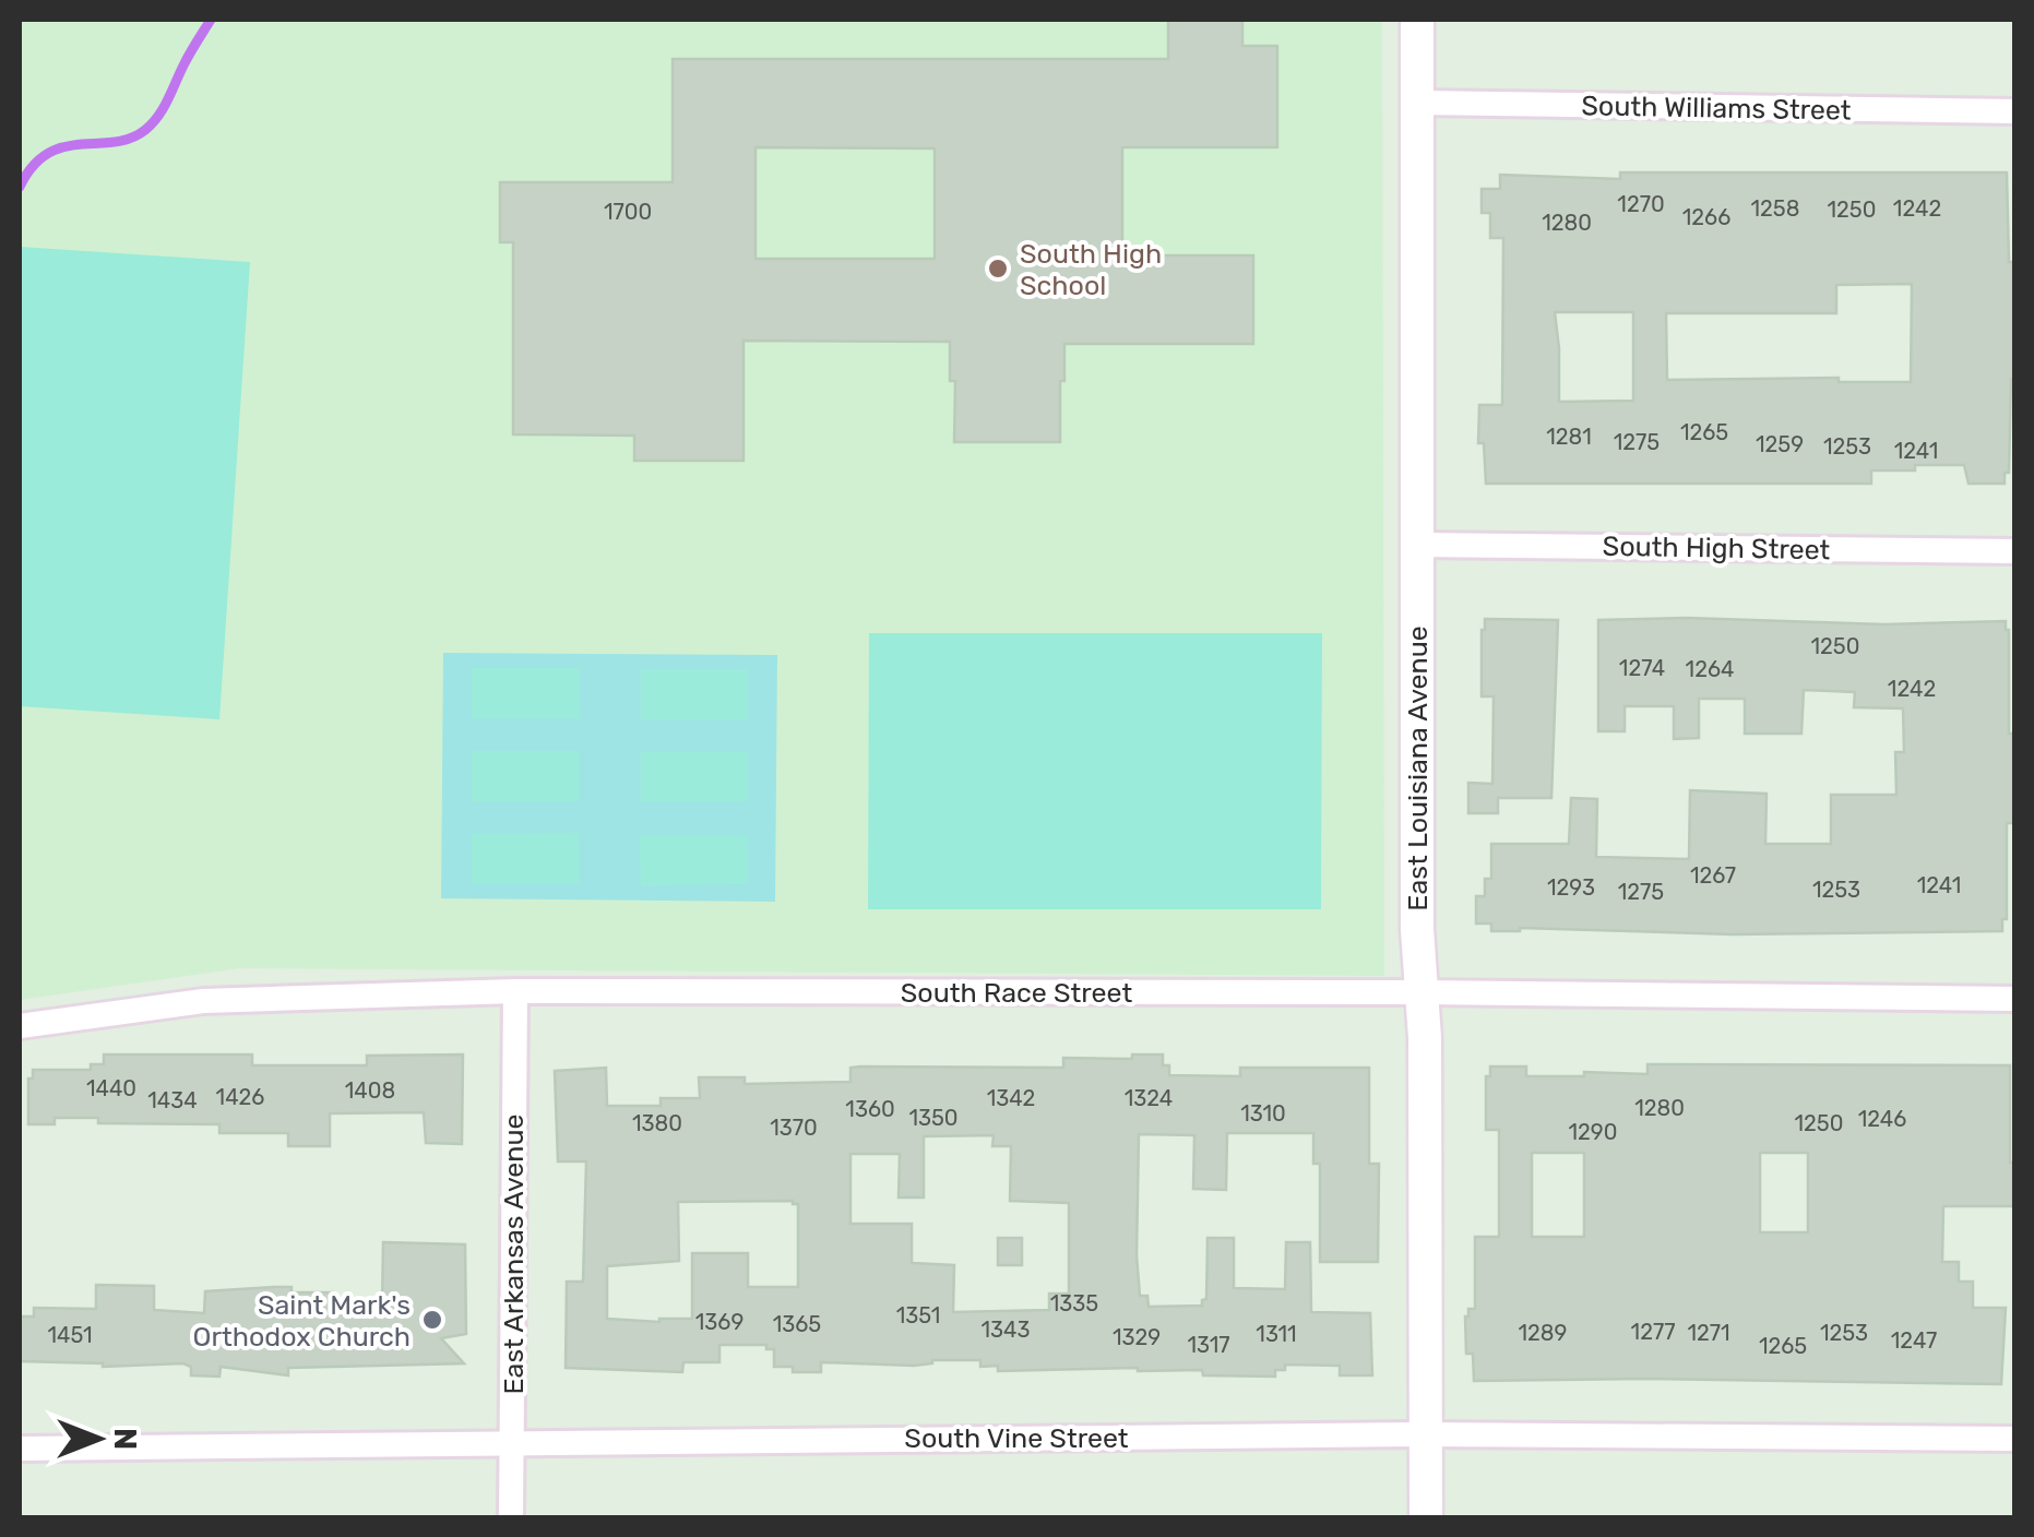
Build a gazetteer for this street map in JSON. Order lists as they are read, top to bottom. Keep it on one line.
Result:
{"streets":{"street":["South Williams Street","South High Street","East Louisiana Avenue","South Race Street","East Arkansas Avenue","South Vine Street"]},"crossings":[["South Williams Street","East Louisiana Avenue"],["South High Street","East Louisiana Avenue"],["East Louisiana Avenue","South Race Street"],["East Louisiana Avenue","South Vine Street"],["South Race Street","East Arkansas Avenue"],["East Arkansas Avenue","South Vine Street"]],"places":["South High School","Saint Mark's Orthodox Church"],"house_numbers":["1270","1258","1242","1250","1700","1266","1280","1265","1281","1275","1259","1253","1241","1250","1274","1264","1242","1267","1241","1293","1253","1275","1440","1408","1426","1342","1324","1434","1280","1360","1310","1350","1246","1380","1250","1370","1290","1335","1351","1369","1365","1343","1277","1289","1271","1253","1311","1451","1329","1247","1317","1265"],"north":"right"}
